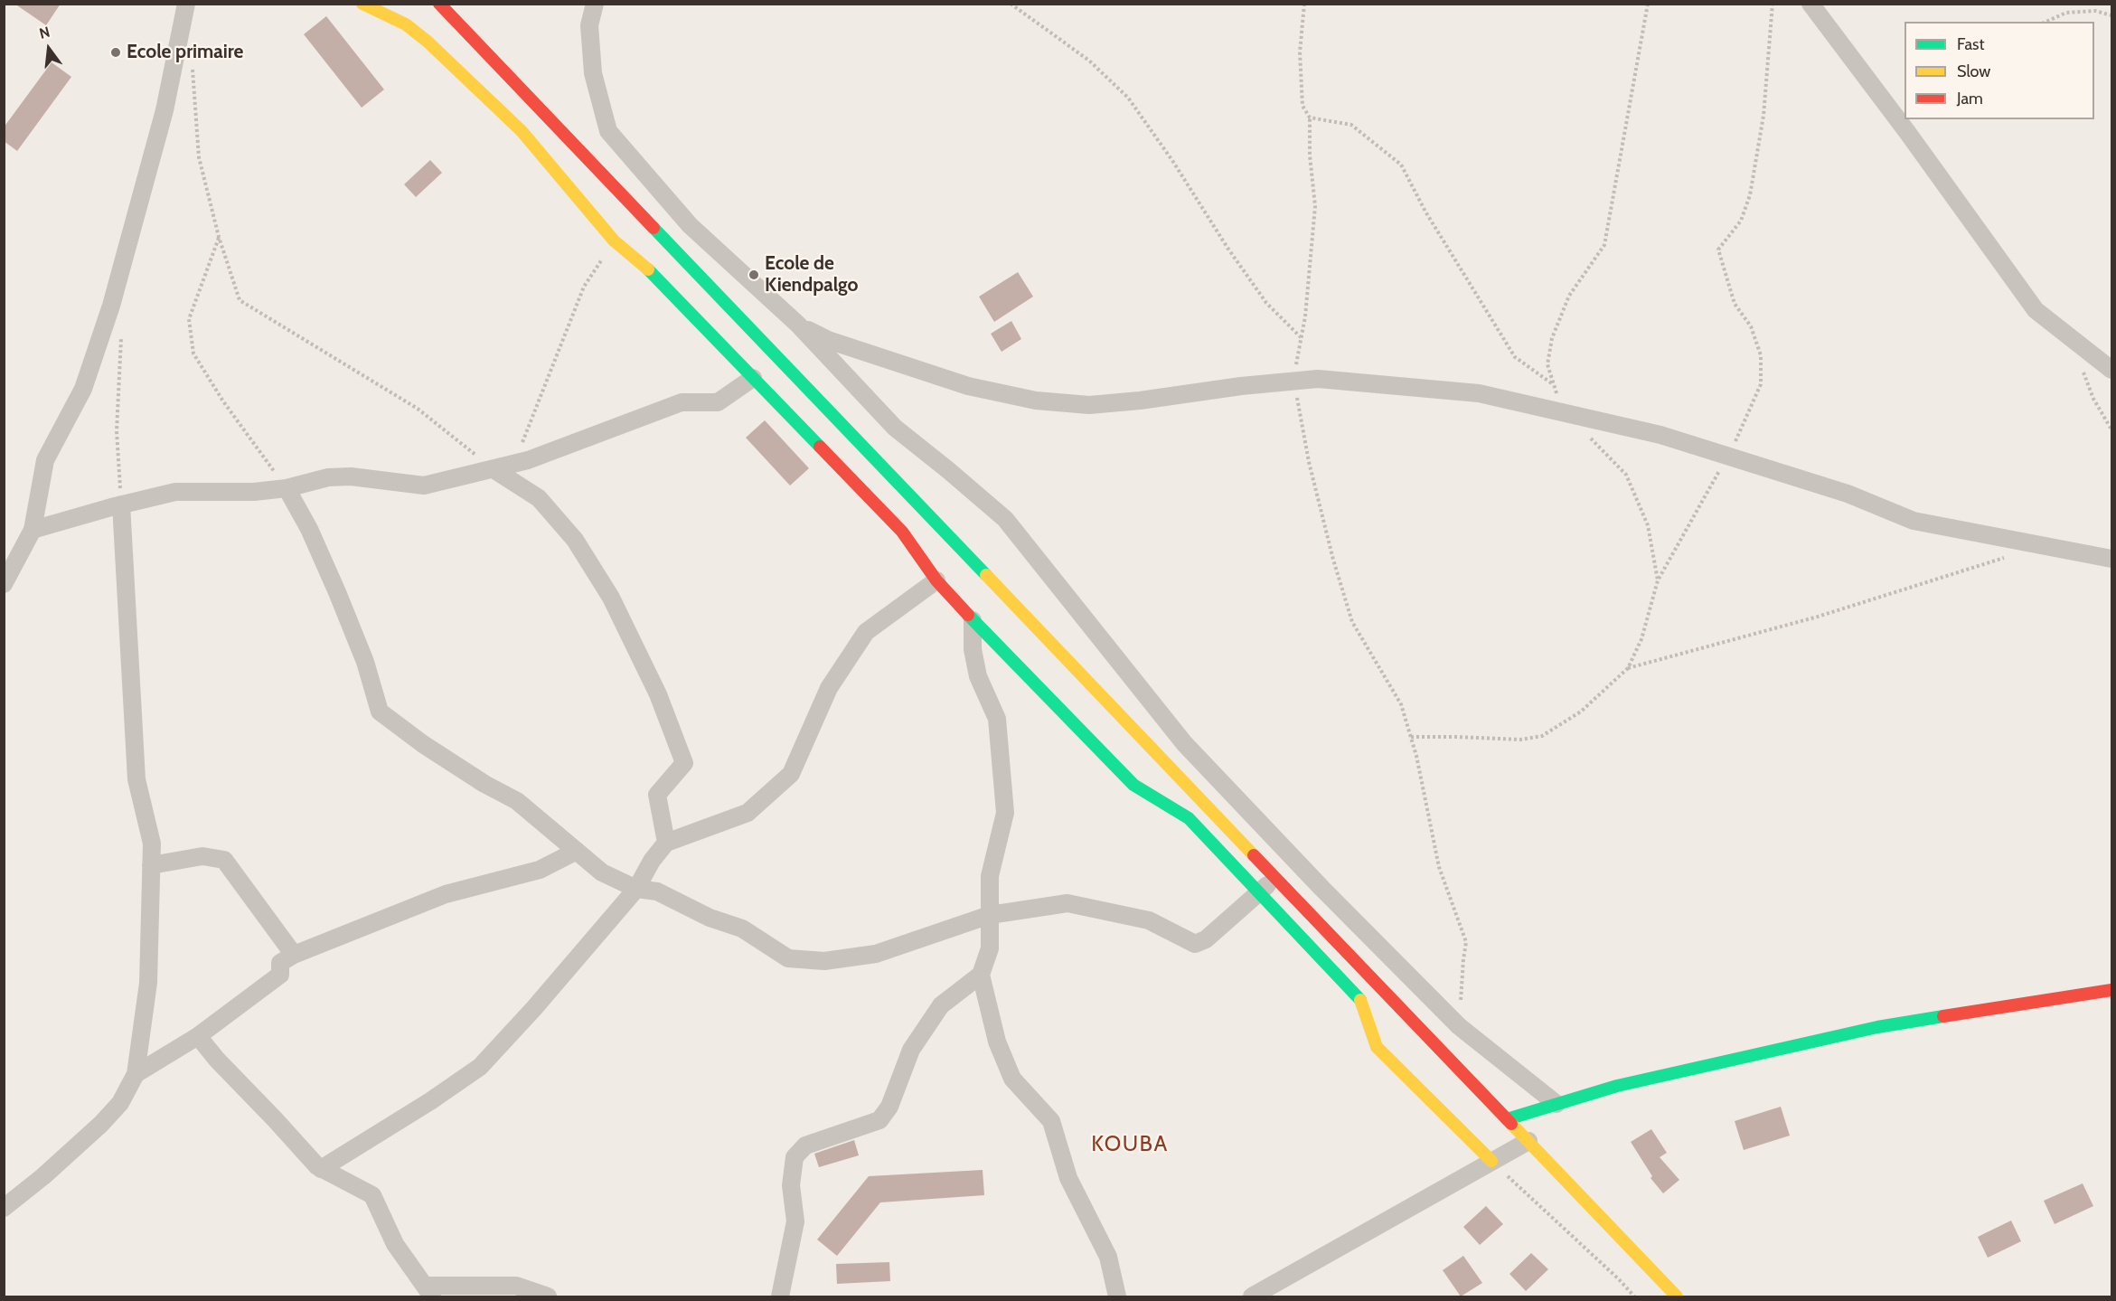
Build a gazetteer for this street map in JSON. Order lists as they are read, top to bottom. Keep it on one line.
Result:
{"districts":["KOUBA"],"places":["Ecole primaire","Ecole de Kiendpalgo"],"legend":["Fast","Slow","Jam"],"north":"top"}
